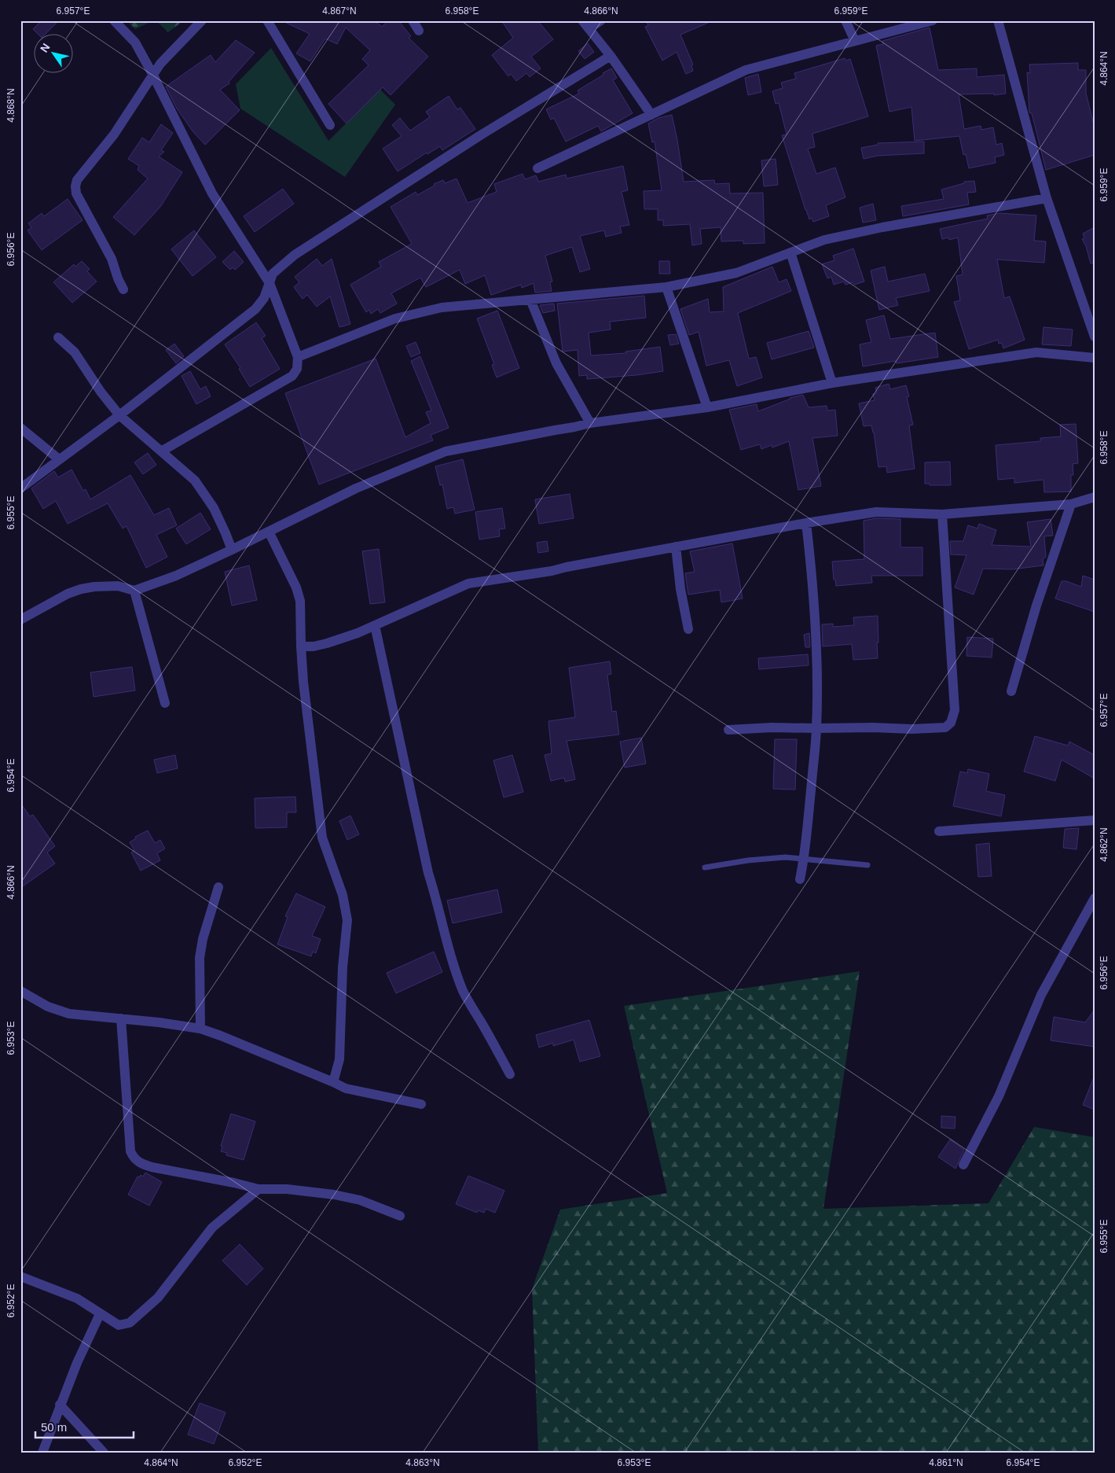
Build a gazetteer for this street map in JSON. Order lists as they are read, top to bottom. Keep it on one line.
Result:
{"scale_bar":"50 m","north":"top left","coordinates":["6.957°E","4.867°N","6.958°E","4.866°N","6.959°E","4.864°N","4.868°N","6.956°E","6.955°E","6.954°E","4.862°N","6.953°E","6.952°E","4.863°N","4.861°N"]}
